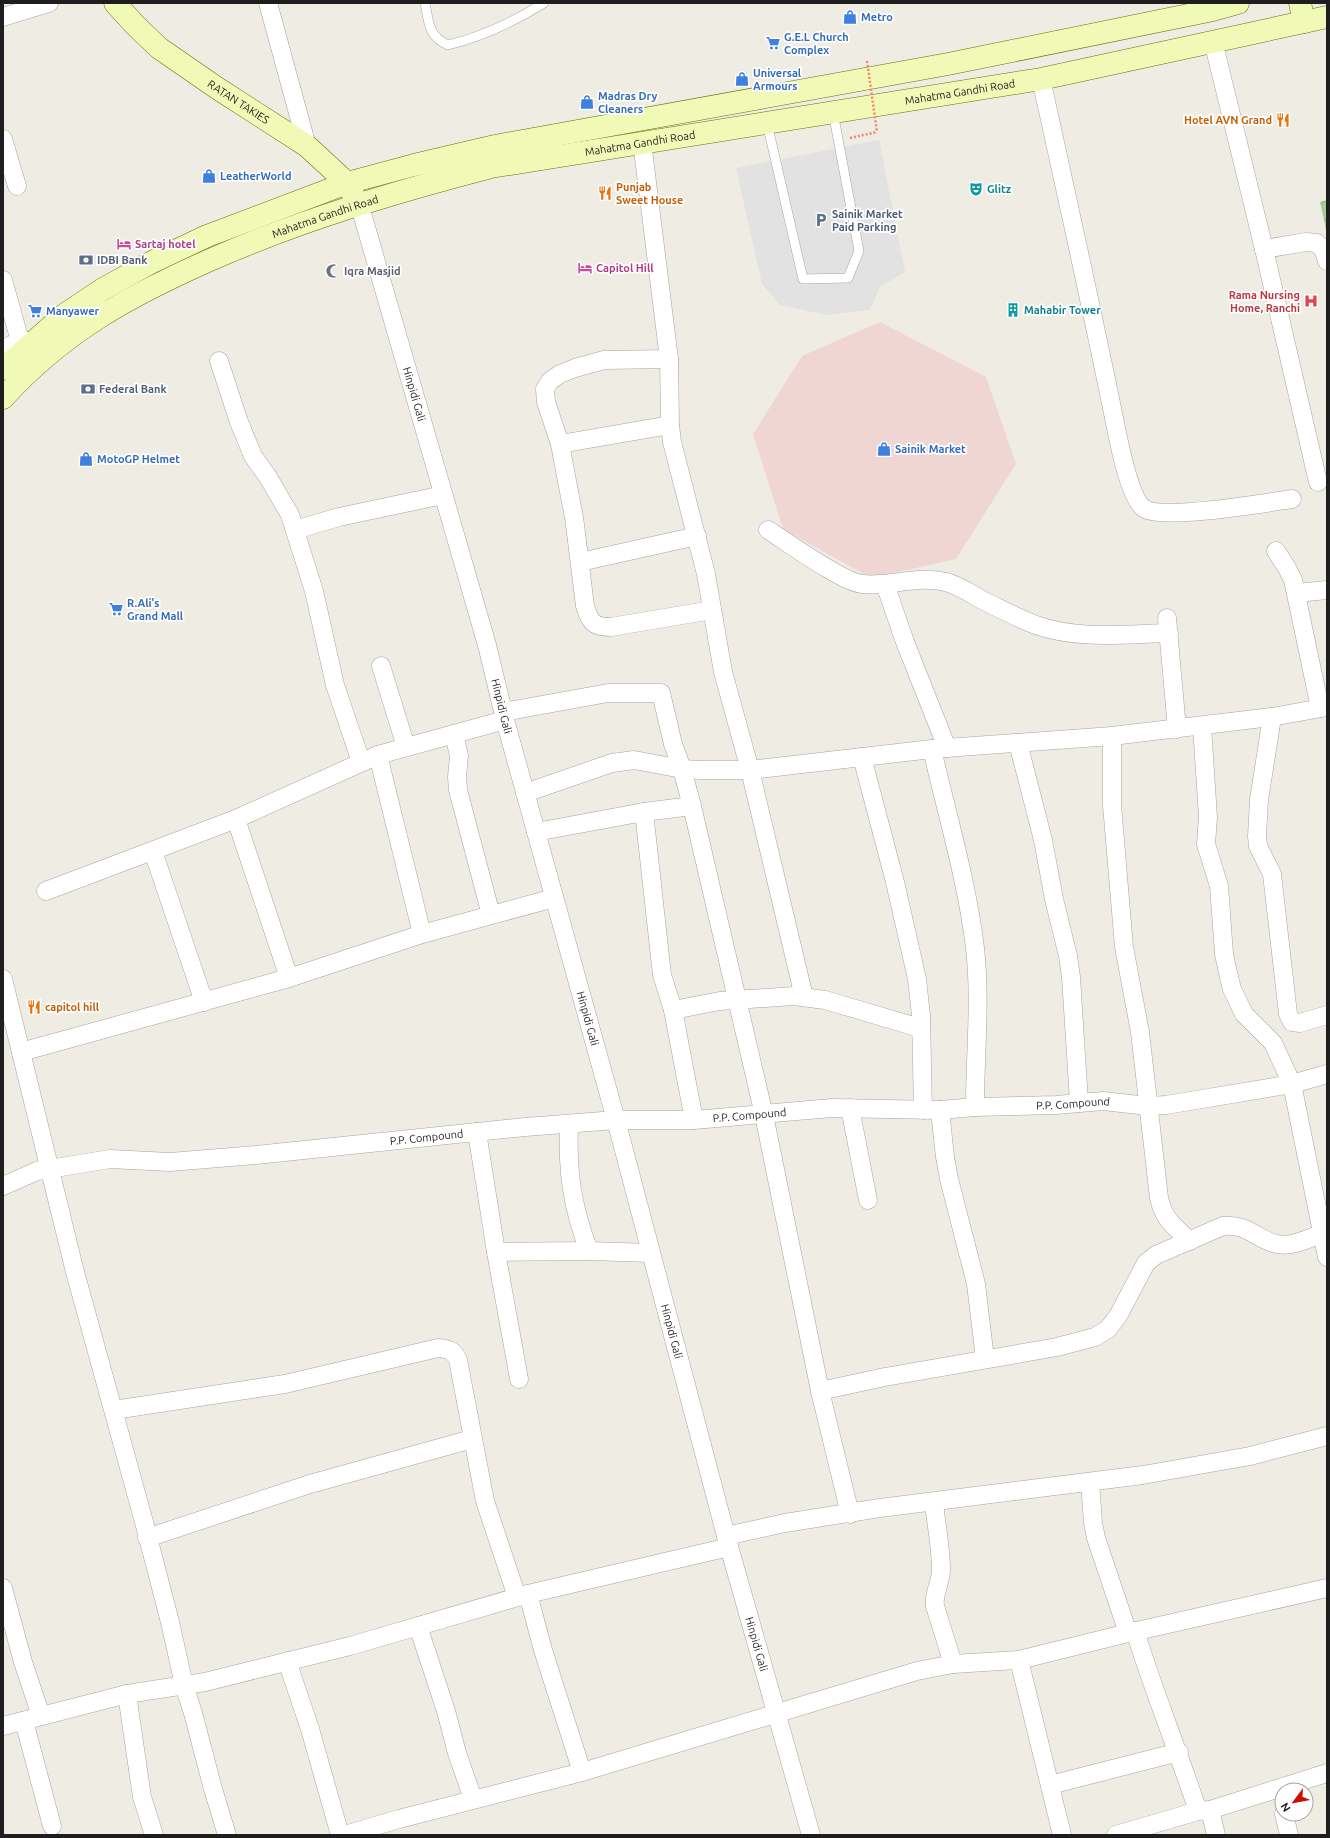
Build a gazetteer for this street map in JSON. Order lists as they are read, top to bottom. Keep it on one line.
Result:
{"streets":{"main road":["Mahatma Gandhi Road","RATAN TAKIES"],"street":["Hinpidi Gali","P.P. Compound"]},"crossings":[["Mahatma Gandhi Road","RATAN TAKIES"],["Mahatma Gandhi Road","Hinpidi Gali"],["RATAN TAKIES","Hinpidi Gali"],["Hinpidi Gali","P.P. Compound"]],"places":{"shop":["Metro","Universal Armours","Madras Dry Cleaners","LeatherWorld","Sainik Market","MotoGP Helmet"],"supermarket":["G.E.L Church Complex","Manyawer","R.Ali's Grand Mall"],"restaurant":["Hotel AVN Grand","Punjab Sweet House","capitol hill"],"theatre":["Glitz"],"parking":["Sainik Market Paid Parking"],"hotel":["Sartaj hotel","Capitol Hill"],"bank":["IDBI Bank","Federal Bank"],"mosque":["Iqra Masjid"],"hospital":["Rama Nursing Home, Ranchi"],"building":["Mahabir Tower"]},"north":"bottom left"}
